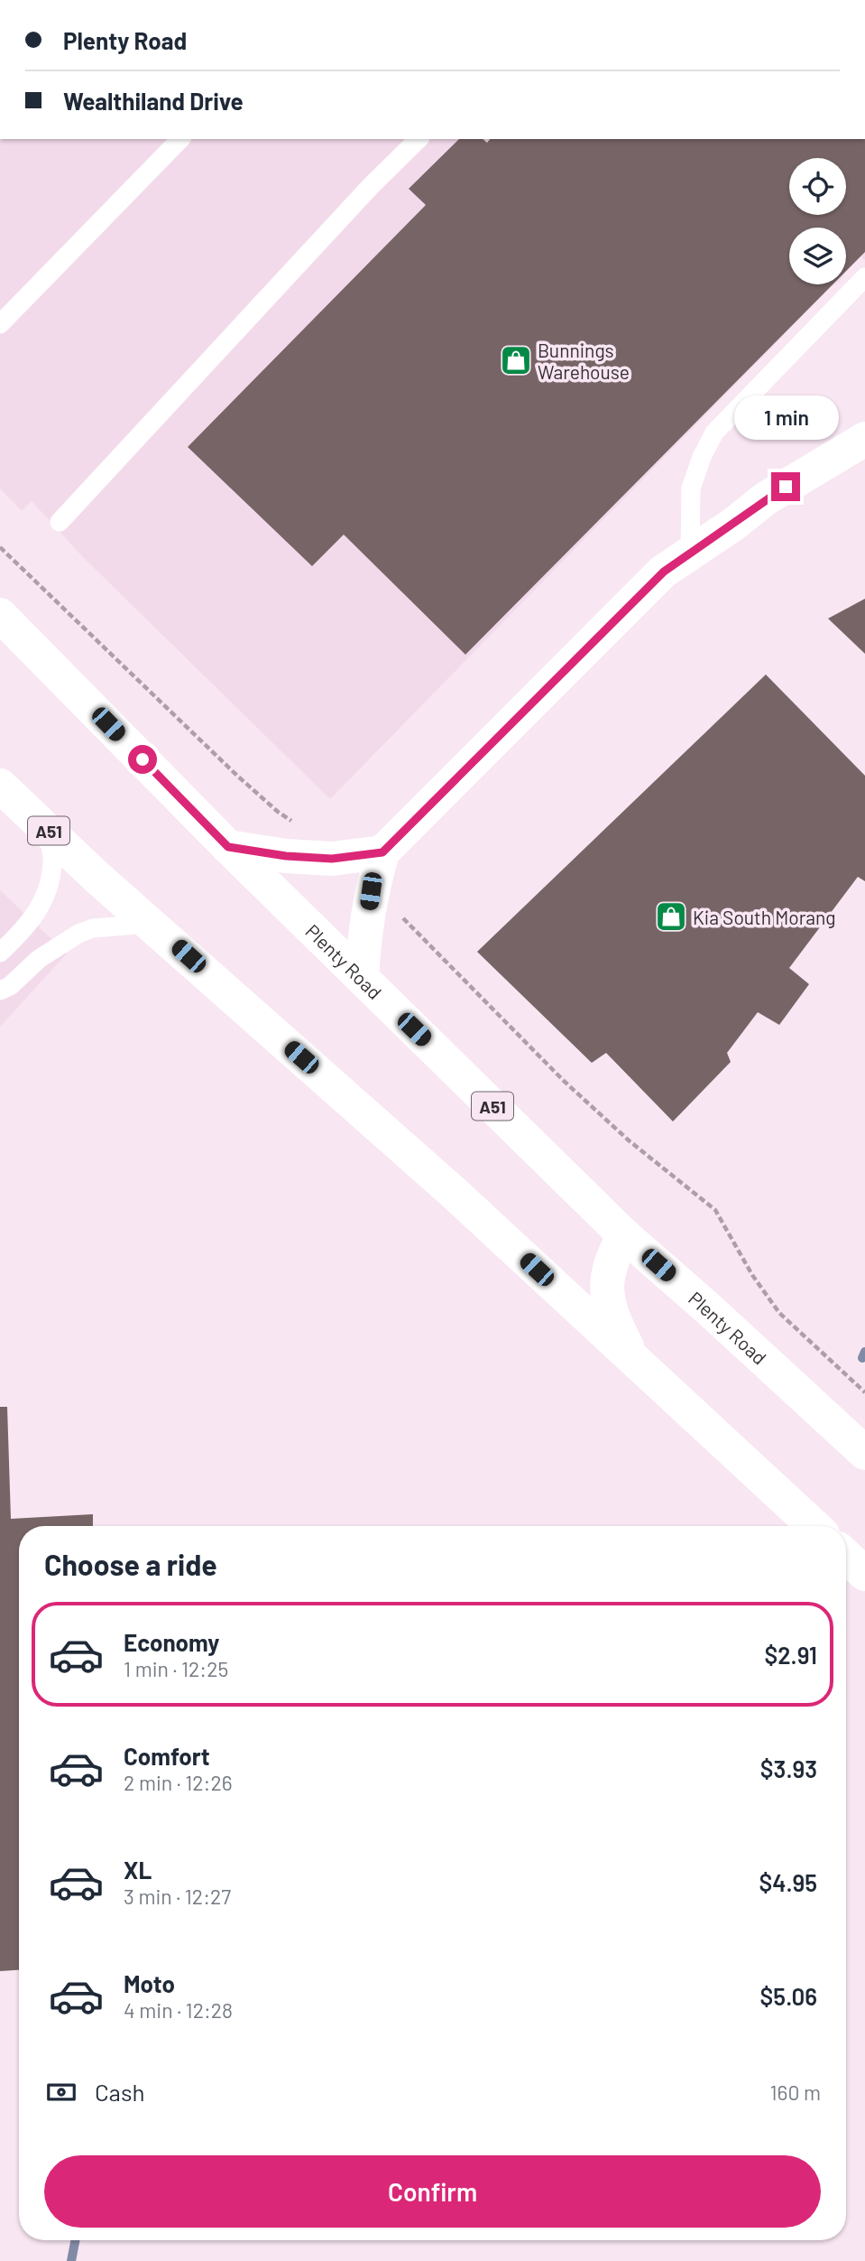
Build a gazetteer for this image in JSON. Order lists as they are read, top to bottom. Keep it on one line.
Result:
{"streets":{"main road":["A51","Plenty Road"]},"places":{"shop":["Bunnings Warehouse","Kia South Morang"]},"page":{"banner":["Plenty Road","Wealthiland Drive"],"bubble":"1 min","heading":"Choose a ride","list":[{"name":"Economy","note":"1 min · 12:25","value":"$2.91"},{"name":"Comfort","note":"2 min · 12:26","value":"$3.93"},{"name":"XL","note":"3 min · 12:27","value":"$4.95"},{"name":"Moto","note":"4 min · 12:28","value":"$5.06"}],"pay":["Cash","160 m"],"buttons":"Confirm"}}
